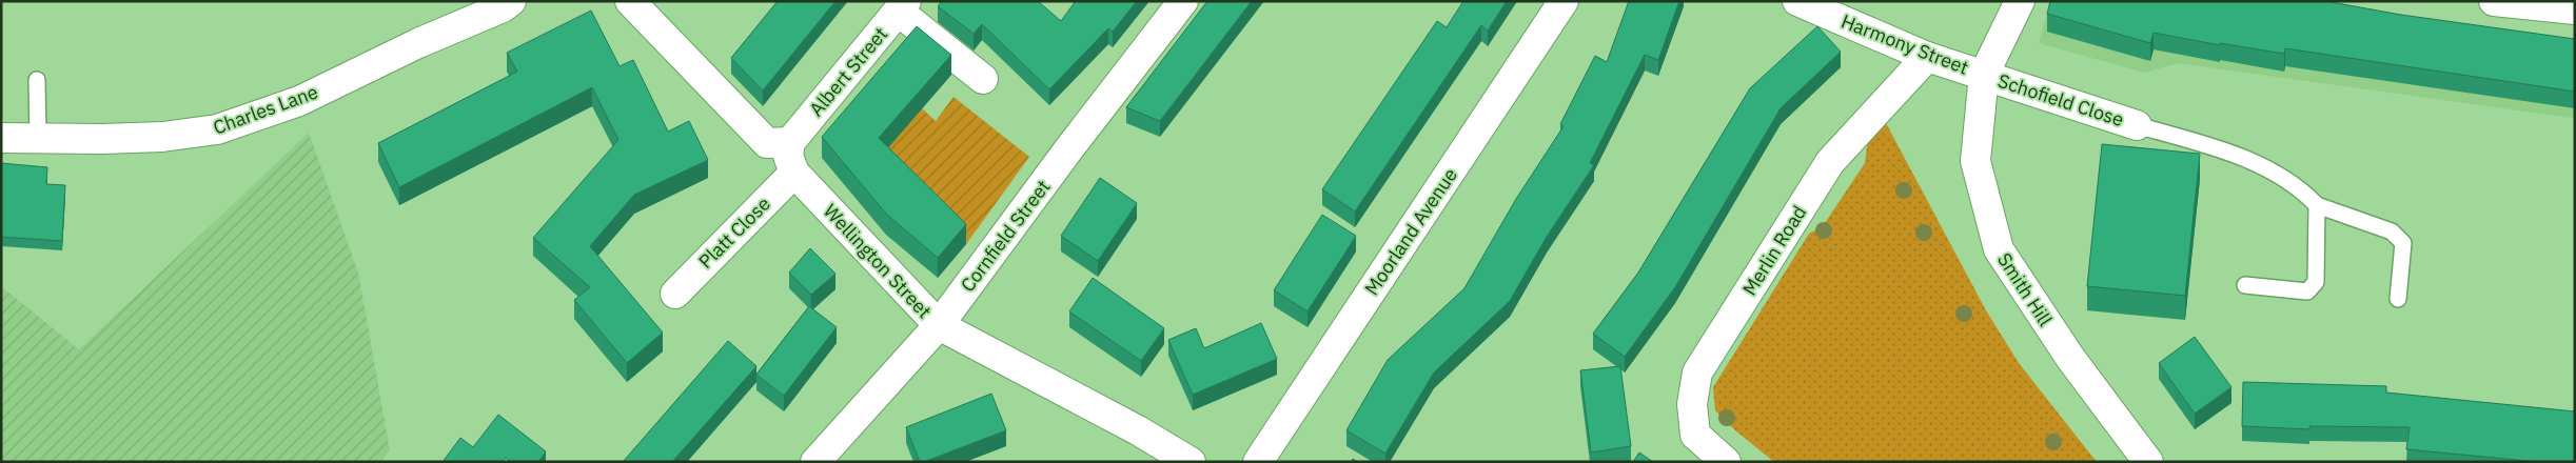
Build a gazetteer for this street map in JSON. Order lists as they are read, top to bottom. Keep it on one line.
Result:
{"streets":{"street":["Harmony Street","Albert Street","Schofield Close","Charles Lane","Moorland Avenue","Platt Close","Cornfield Street","Merlin Road","Wellington Street","Smith Hill"]},"crossings":[["Harmony Street","Schofield Close"],["Harmony Street","Merlin Road"],["Harmony Street","Smith Hill"],["Schofield Close","Smith Hill"],["Platt Close","Wellington Street"],["Cornfield Street","Wellington Street"]]}
